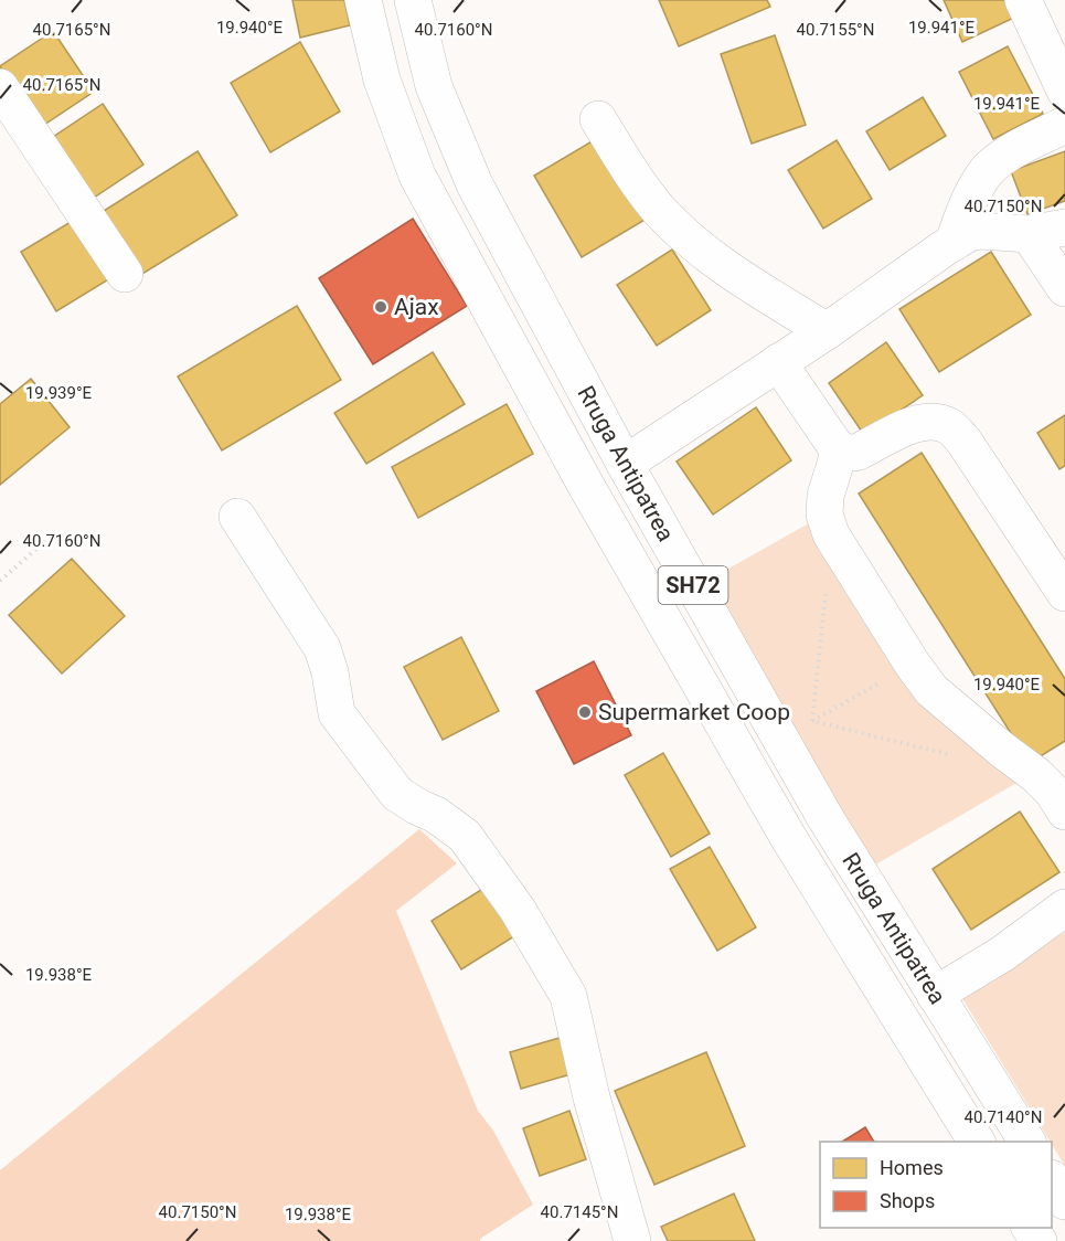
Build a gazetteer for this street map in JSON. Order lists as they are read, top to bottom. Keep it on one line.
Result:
{"streets":{"main road":["Rruga Antipatrea","SH72"]},"places":["Ajax","Supermarket Coop"],"legend":["Homes","Shops"],"coordinates":["19.940°E","19.941°E","40.7165°N","40.7160°N","40.7155°N","40.7150°N","19.939°E","19.938°E","40.7140°N","40.7145°N"]}
